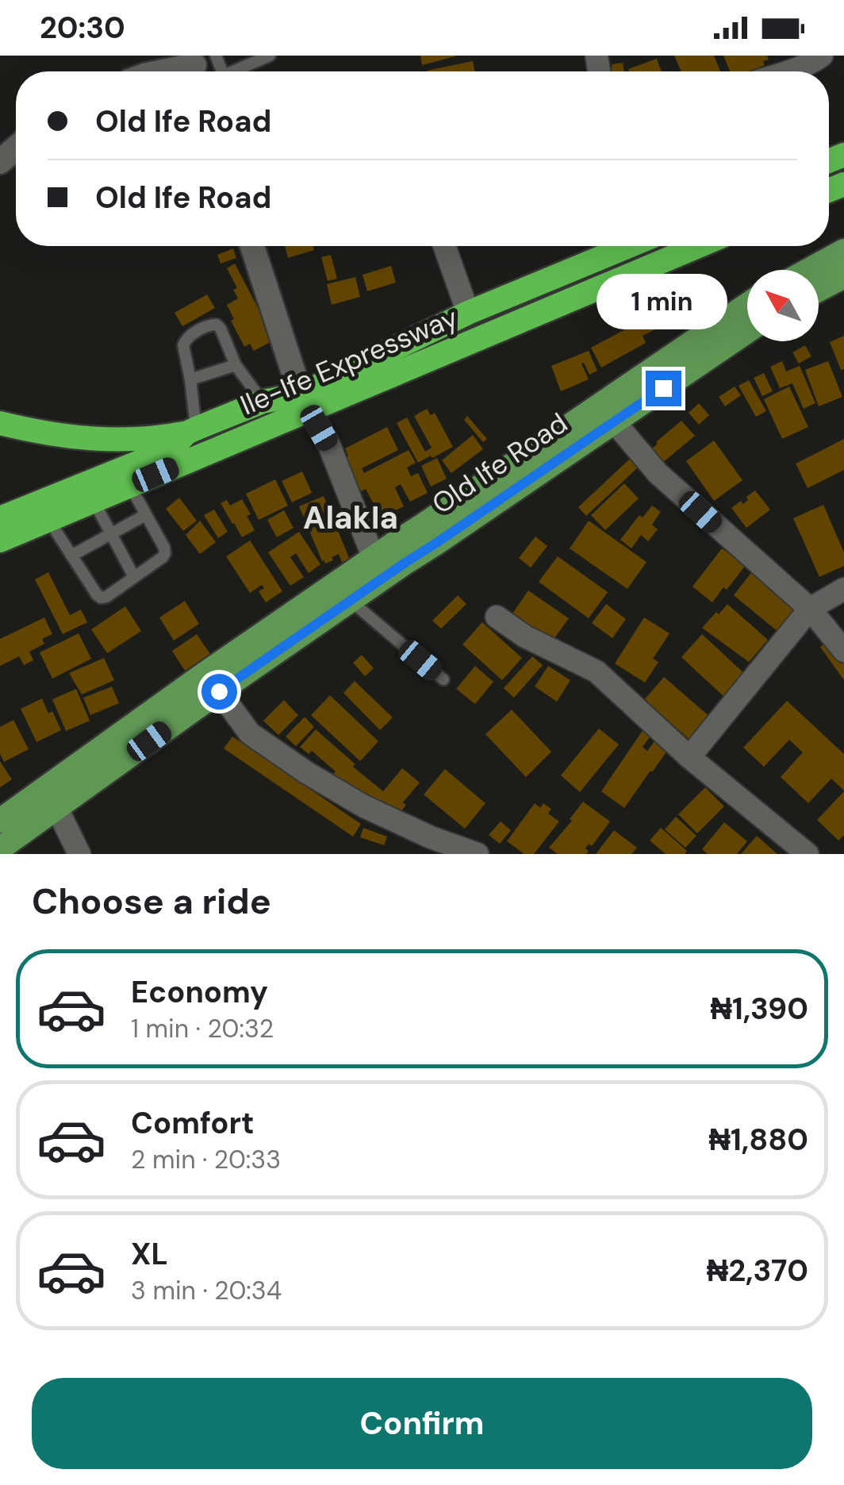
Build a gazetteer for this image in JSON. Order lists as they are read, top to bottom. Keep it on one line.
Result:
{"streets":{"highway":["Ile-Ife Expressway"],"main road":["Old Ife Road"]},"districts":["AlakIa"],"north":"top left","page":{"status":"20:30","banner":["Old Ife Road","Old Ife Road"],"bubble":"1 min","heading":"Choose a ride","list":[{"name":"Economy","note":"1 min · 20:32","value":"₦1,390"},{"name":"Comfort","note":"2 min · 20:33","value":"₦1,880"},{"name":"XL","note":"3 min · 20:34","value":"₦2,370"}],"buttons":"Confirm"}}
